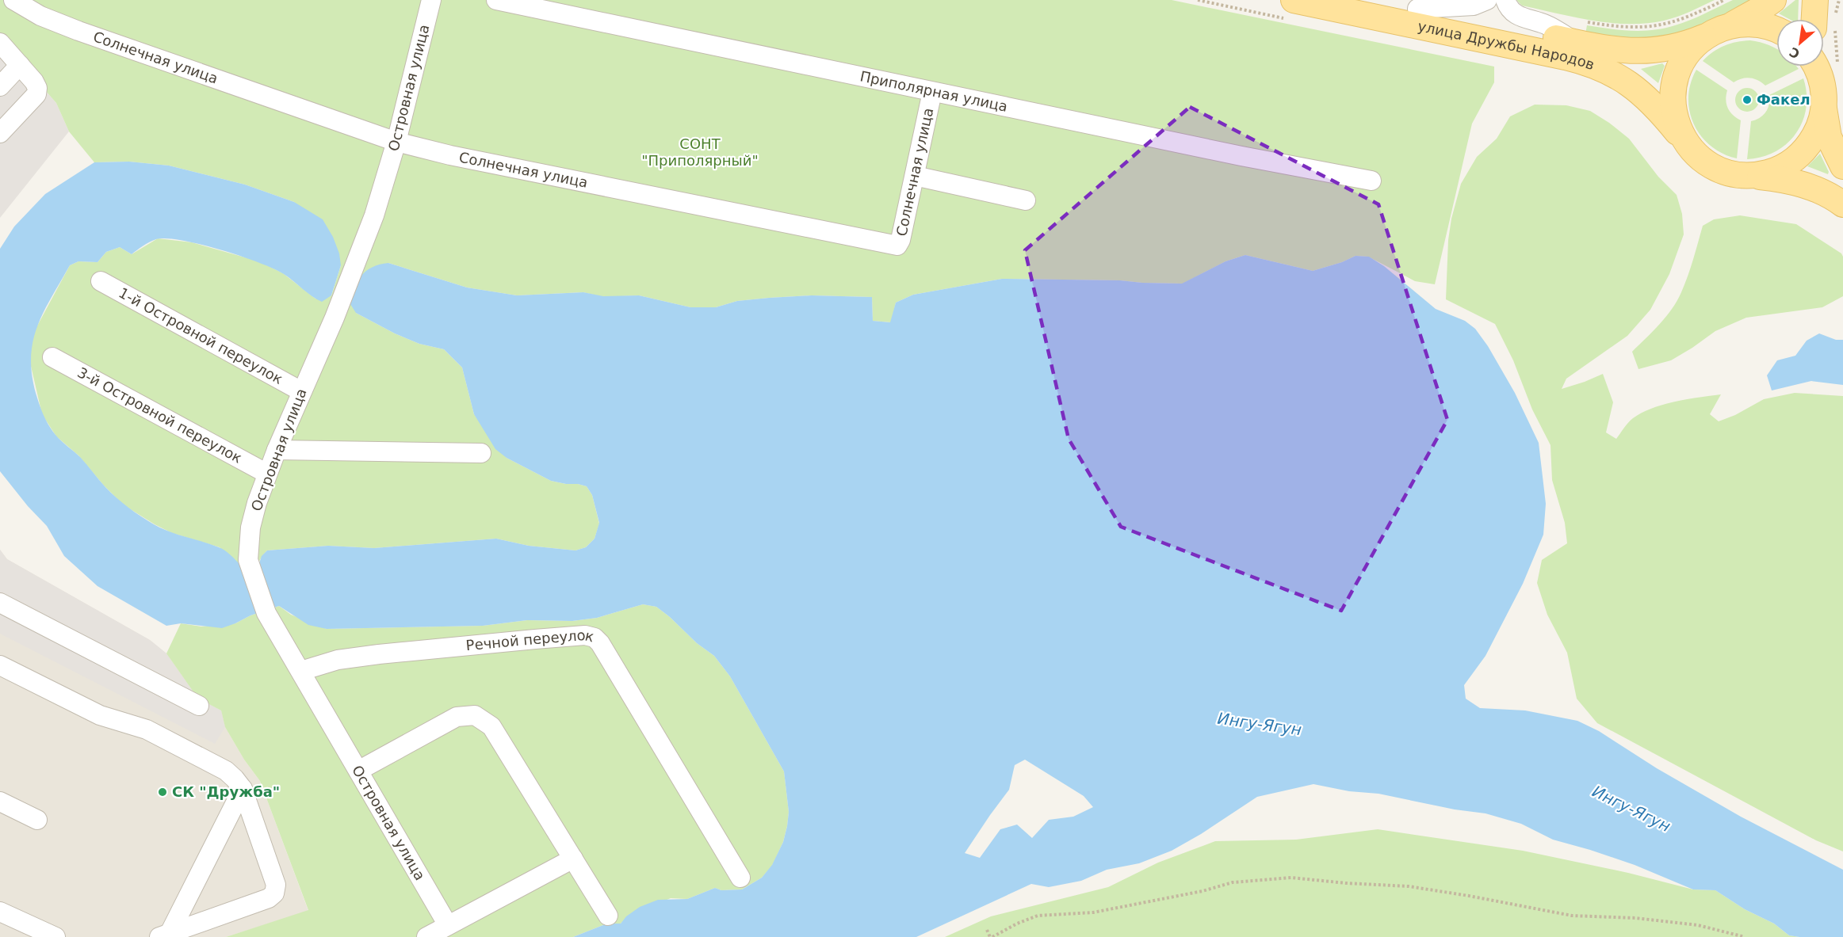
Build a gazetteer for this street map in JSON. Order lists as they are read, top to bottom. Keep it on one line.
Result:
{"streets":{"main road":["улица Дружбы Народов"],"lane":["Солнечная улица","Островная улица","Приполярная улица","1-й Островной переулок","3-й Островной переулок","Речной переулок"]},"crossings":[["Солнечная улица","Островная улица"],["Солнечная улица","Приполярная улица"],["Островная улица","1-й Островной переулок"],["Островная улица","3-й Островной переулок"],["Островная улица","Речной переулок"]],"water":["Ингу-Ягун"],"parks":["СОНТ \"Приполярный\""],"places":["Факел","СК \"Дружба\""],"north":"bottom left"}
